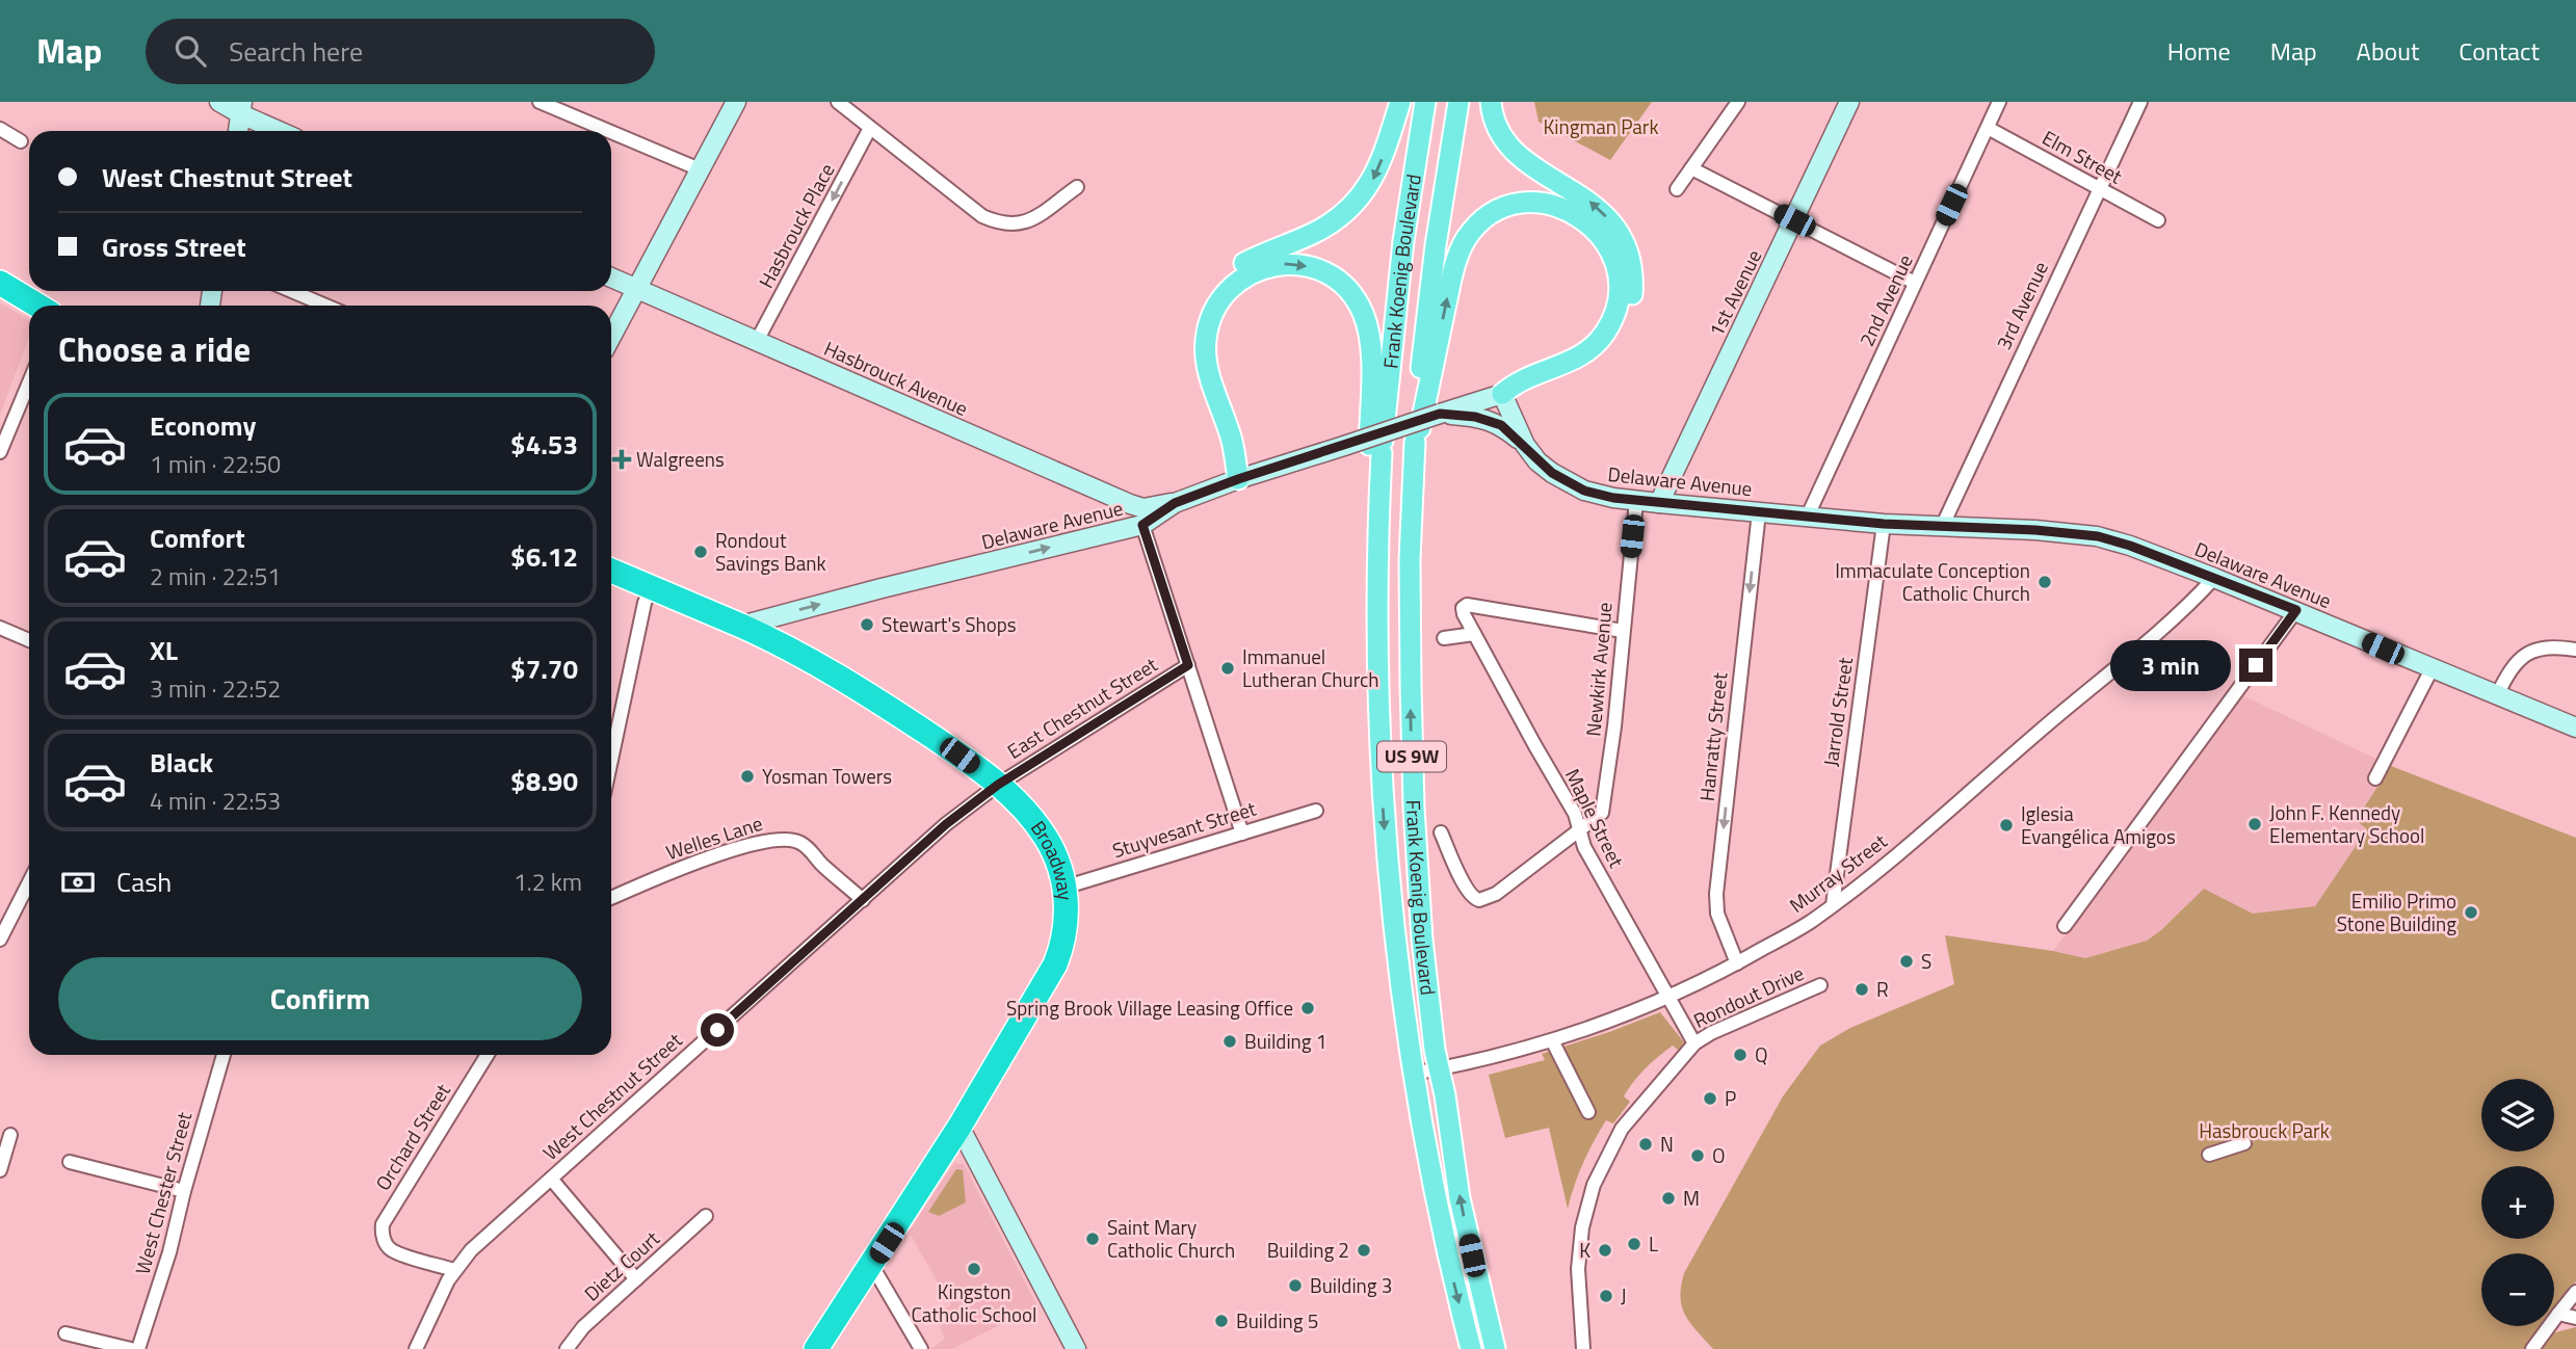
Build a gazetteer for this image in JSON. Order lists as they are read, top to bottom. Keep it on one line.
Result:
{"streets":{"highway":["Broadway"],"main road":["Frank Koenig Boulevard","US 9W"],"street":["Elm Street","Hasbrouck Place","1st Avenue","2nd Avenue","3rd Avenue","Hasbrouck Avenue","Delaware Avenue","Newkirk Avenue","East Chestnut Street","Jarrold Street","Hanratty Street","Maple Street","Stuyvesant Street","Welles Lane","Murray Street","Rondout Drive","West Chestnut Street","Orchard Street","West Chester Street","Dietz Court"]},"crossings":[["Elm Street","2nd Avenue"],["Elm Street","3rd Avenue"],["Hasbrouck Place","Hasbrouck Avenue"],["Frank Koenig Boulevard","Murray Street"],["1st Avenue","Delaware Avenue"],["2nd Avenue","Delaware Avenue"],["3rd Avenue","Delaware Avenue"],["Hasbrouck Avenue","Delaware Avenue"],["Delaware Avenue","Newkirk Avenue"],["Delaware Avenue","Jarrold Street"],["Delaware Avenue","Hanratty Street"],["Delaware Avenue","Broadway"],["Delaware Avenue","Murray Street"],["Newkirk Avenue","Maple Street"],["East Chestnut Street","Broadway"],["East Chestnut Street","West Chestnut Street"],["Jarrold Street","Murray Street"],["Hanratty Street","Murray Street"],["Maple Street","Murray Street"],["Maple Street","Rondout Drive"],["Stuyvesant Street","Broadway"],["Welles Lane","West Chestnut Street"],["Broadway","West Chestnut Street"],["Murray Street","Rondout Drive"],["West Chestnut Street","Orchard Street"]],"one_way":["Hasbrouck Place","Hanratty Street"],"parks":["Kingman Park","Hasbrouck Park"],"places":{"health":["Walgreens"],"other":["Rondout Savings Bank","Immaculate Conception Catholic Church","Stewart's Shops","Immanuel Lutheran Church","Yosman Towers","John F. Kennedy Elementary School","Iglesia Evangélica Amigos","Emilio Primo Stone Building","S","R","Spring Brook Village Leasing Office","Building 1","Q","P","N","O","M","Saint Mary Catholic Church","L","Building 2","K","Kingston Catholic School","Building 3","J","Building 5"]},"page":{"header":"Map","search":"Search here","nav":["Home","Map","About","Contact"],"banner":["West Chestnut Street","Gross Street"],"heading":"Choose a ride","list":[{"name":"Economy","note":"1 min · 22:50","value":"$4.53"},{"name":"Comfort","note":"2 min · 22:51","value":"$6.12"},{"name":"XL","note":"3 min · 22:52","value":"$7.70"},{"name":"Black","note":"4 min · 22:53","value":"$8.90"}],"bubble":"3 min","pay":["Cash","1.2 km"],"buttons":"Confirm","map_buttons":["+","−"]}}
